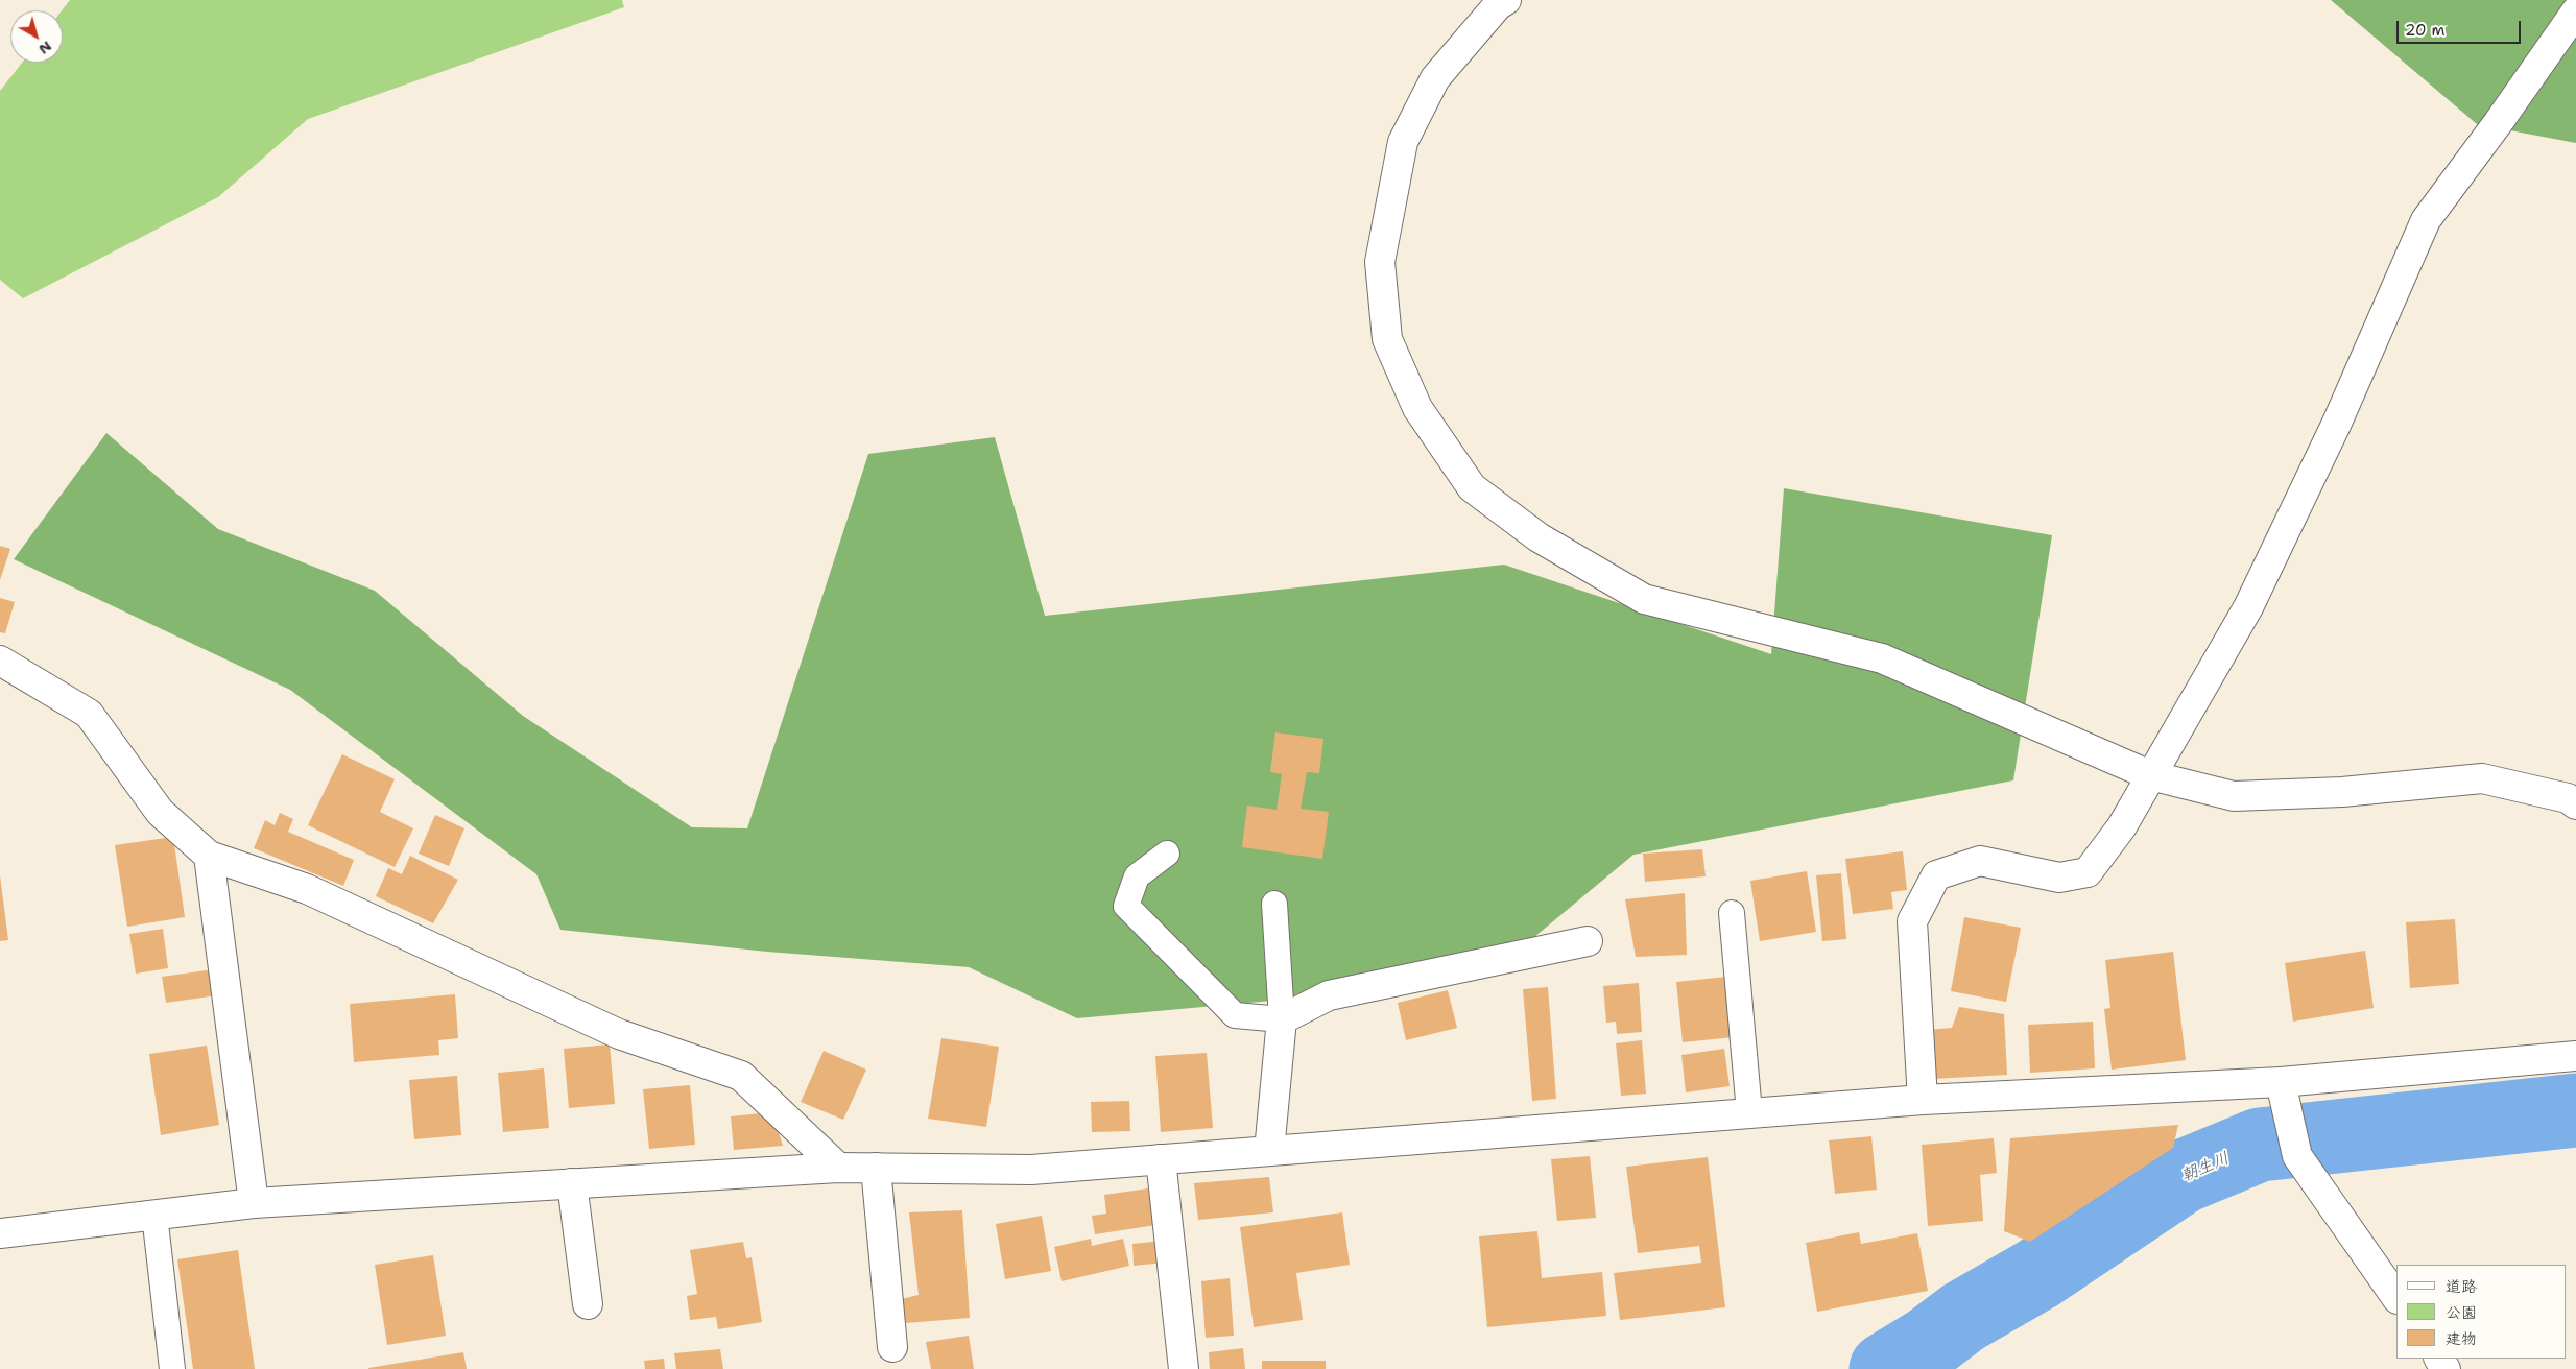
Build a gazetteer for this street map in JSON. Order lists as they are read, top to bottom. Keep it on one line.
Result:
{"water":["朝生川"],"legend":["道路","公園","建物"],"scale_bar":"20 m","north":"bottom right"}
